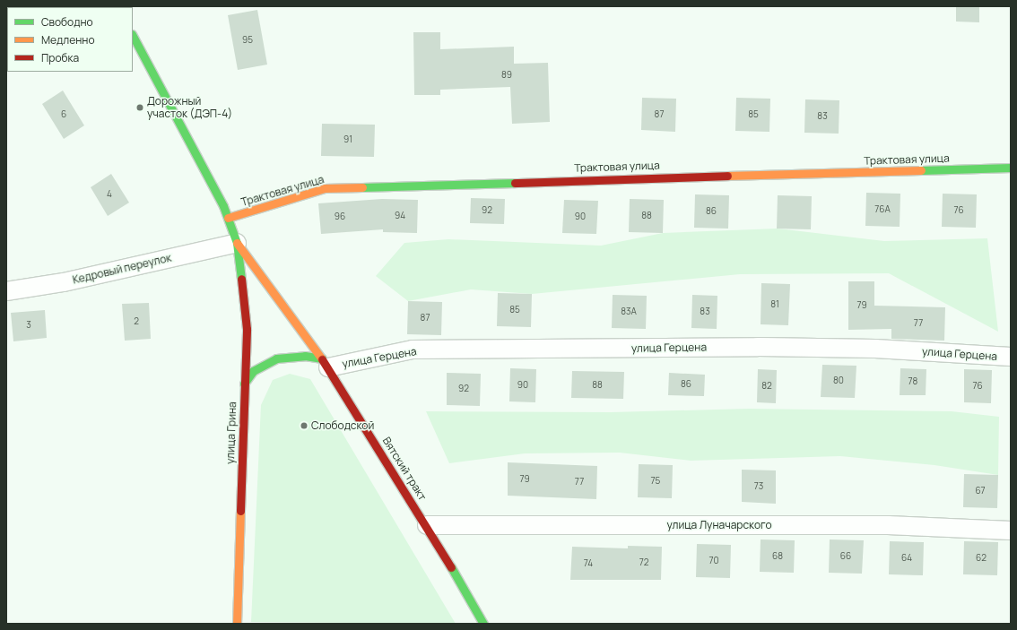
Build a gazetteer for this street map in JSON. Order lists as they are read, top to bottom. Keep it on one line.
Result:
{"streets":{"main road":["Трактовая улица","улица Грина","Вятский тракт"],"street":["Кедровый переулок","улица Герцена","улица Луначарского"]},"crossings":[["Кедровый переулок","улица Грина"],["Кедровый переулок","Вятский тракт"],["улица Герцена","Вятский тракт"],["улица Грина","Вятский тракт"],["Вятский тракт","улица Луначарского"]],"places":["Дорожный участок (ДЭП-4)","Слободской"],"house_numbers":["95","89","6","87","85","83","91","4","76А","92","76","86","94","88","96","90","81","79","85","83А","83","87","2","77","3","80","78","86","90","88","82","76","92","79","75","77","73","67","68","66","64","62","70","72","74"],"legend":["Свободно","Медленно","Пробка"]}
